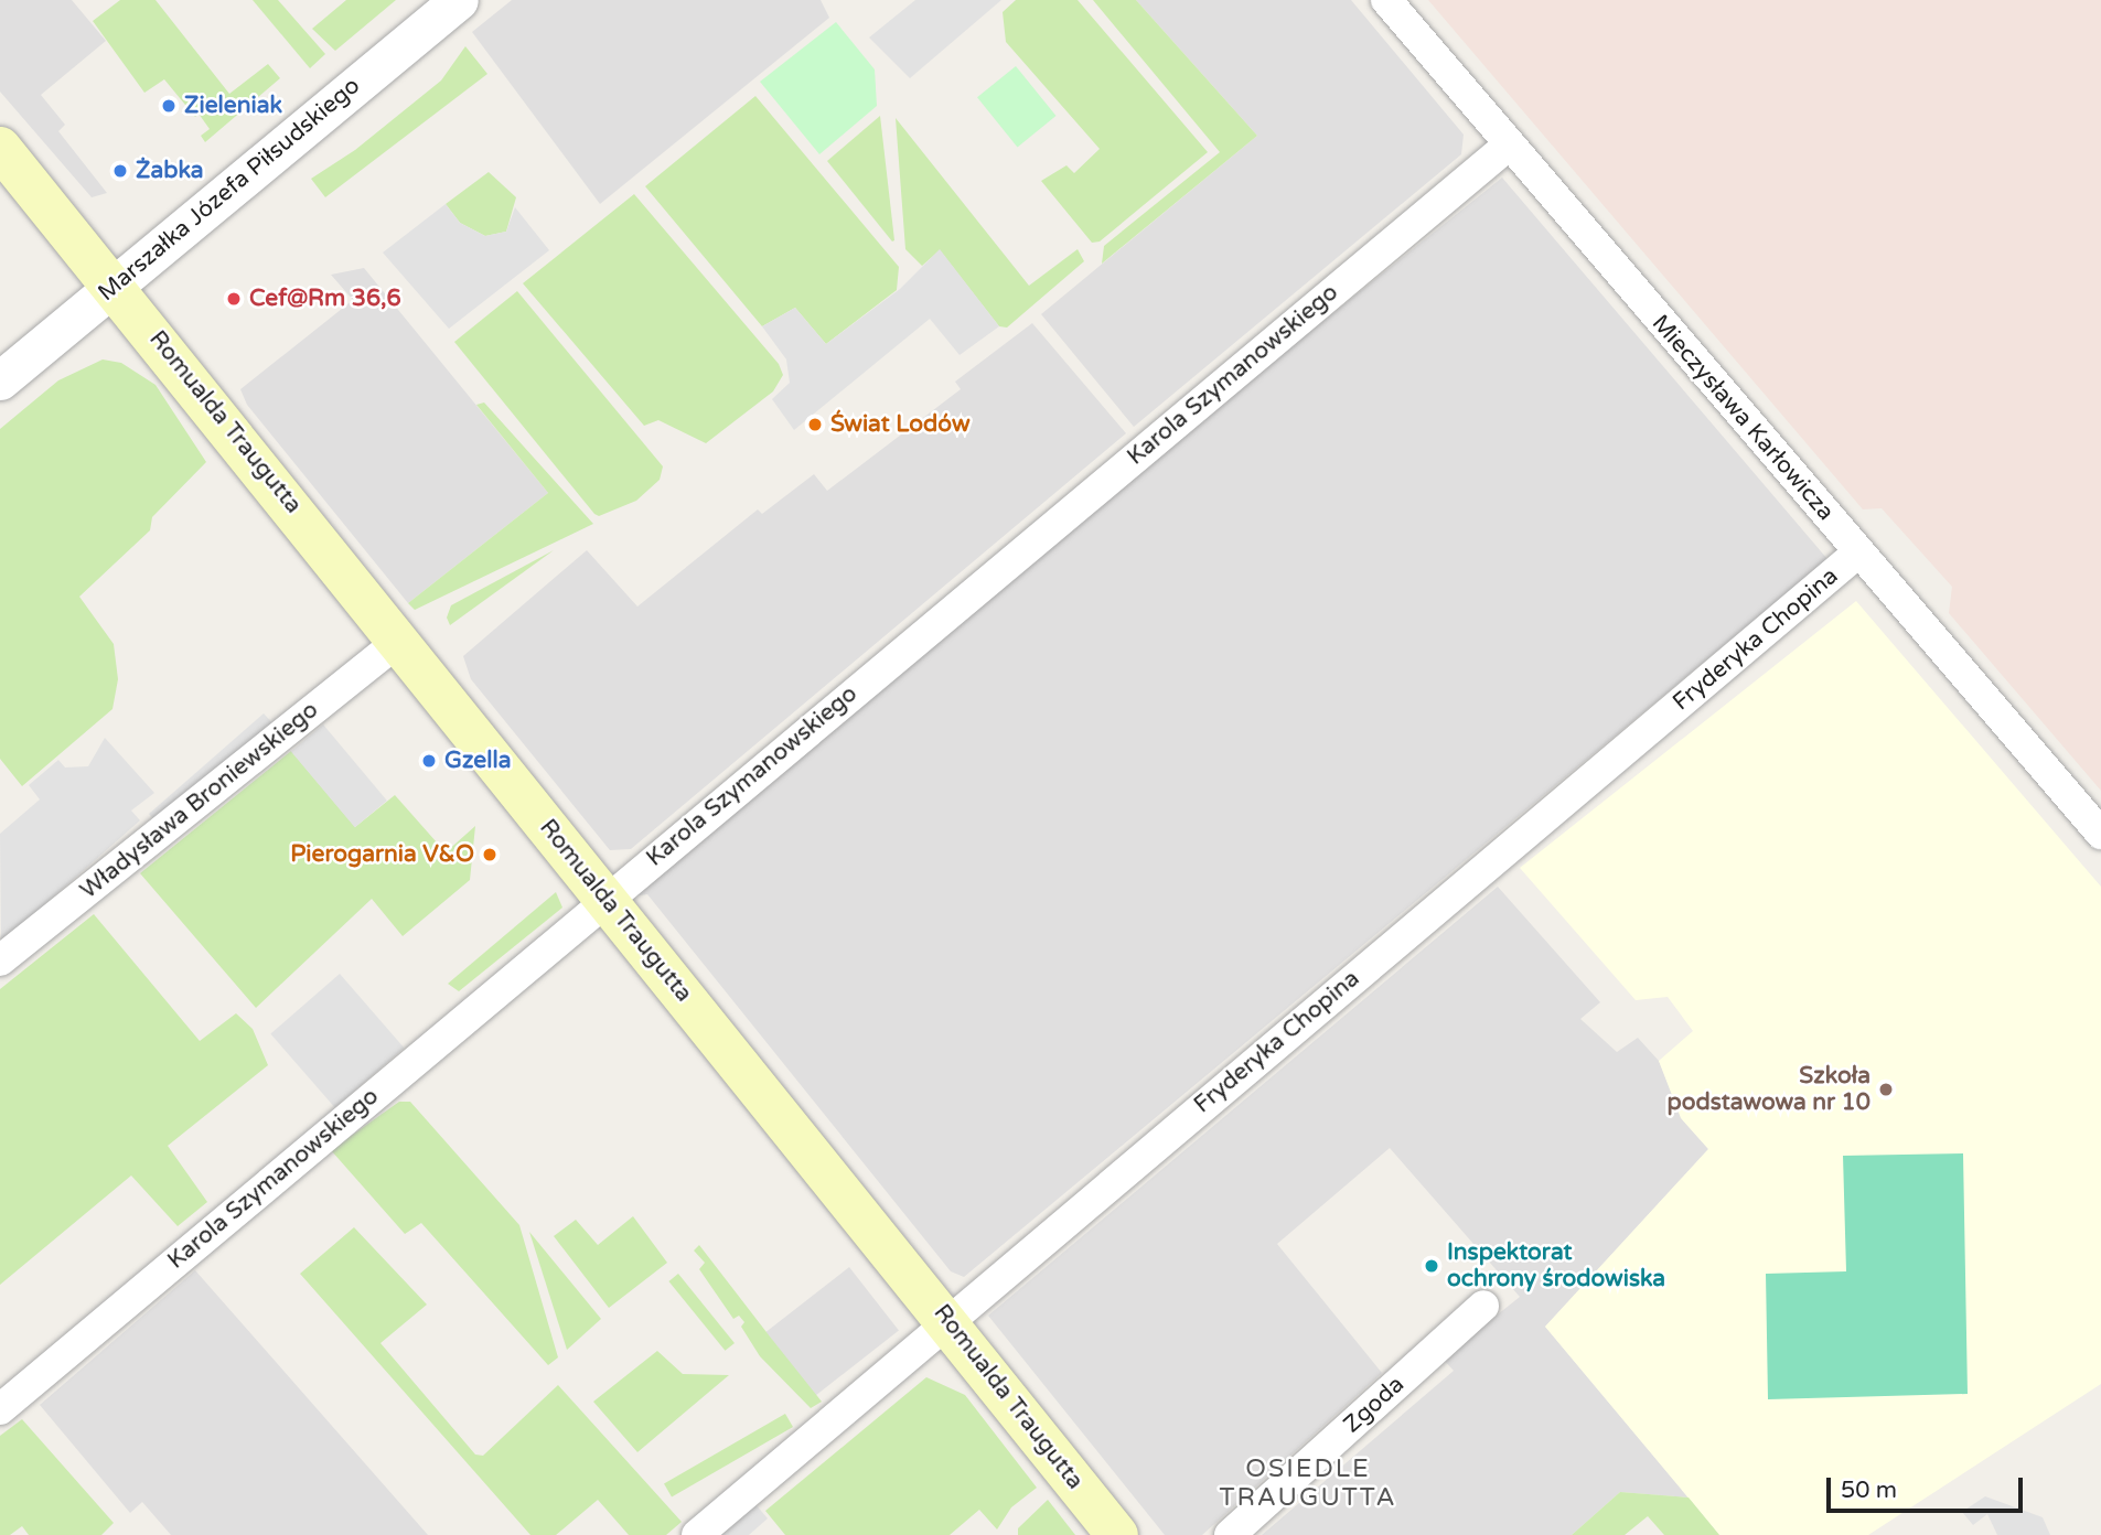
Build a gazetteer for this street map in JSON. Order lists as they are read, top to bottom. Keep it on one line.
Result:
{"streets":{"main road":["Romualda Traugutta"],"street":["Marszałka Józefa Piłsudskiego","Karola Szymanowskiego","Mieczysława Karłowicza","Fryderyka Chopina","Władysława Broniewskiego","Zgoda"]},"crossings":[["Marszałka Józefa Piłsudskiego","Romualda Traugutta"],["Karola Szymanowskiego","Mieczysława Karłowicza"],["Karola Szymanowskiego","Romualda Traugutta"],["Mieczysława Karłowicza","Fryderyka Chopina"],["Romualda Traugutta","Fryderyka Chopina"],["Romualda Traugutta","Władysława Broniewskiego"]],"districts":["OSIEDLE TRAUGUTTA"],"places":["Zieleniak","Żabka","Cef@Rm 36,6","Świat Lodów","Gzella","Pierogarnia V&O","Szkoła podstawowa nr 10","Inspektorat ochrony środowiska"],"scale_bar":"50 m"}
